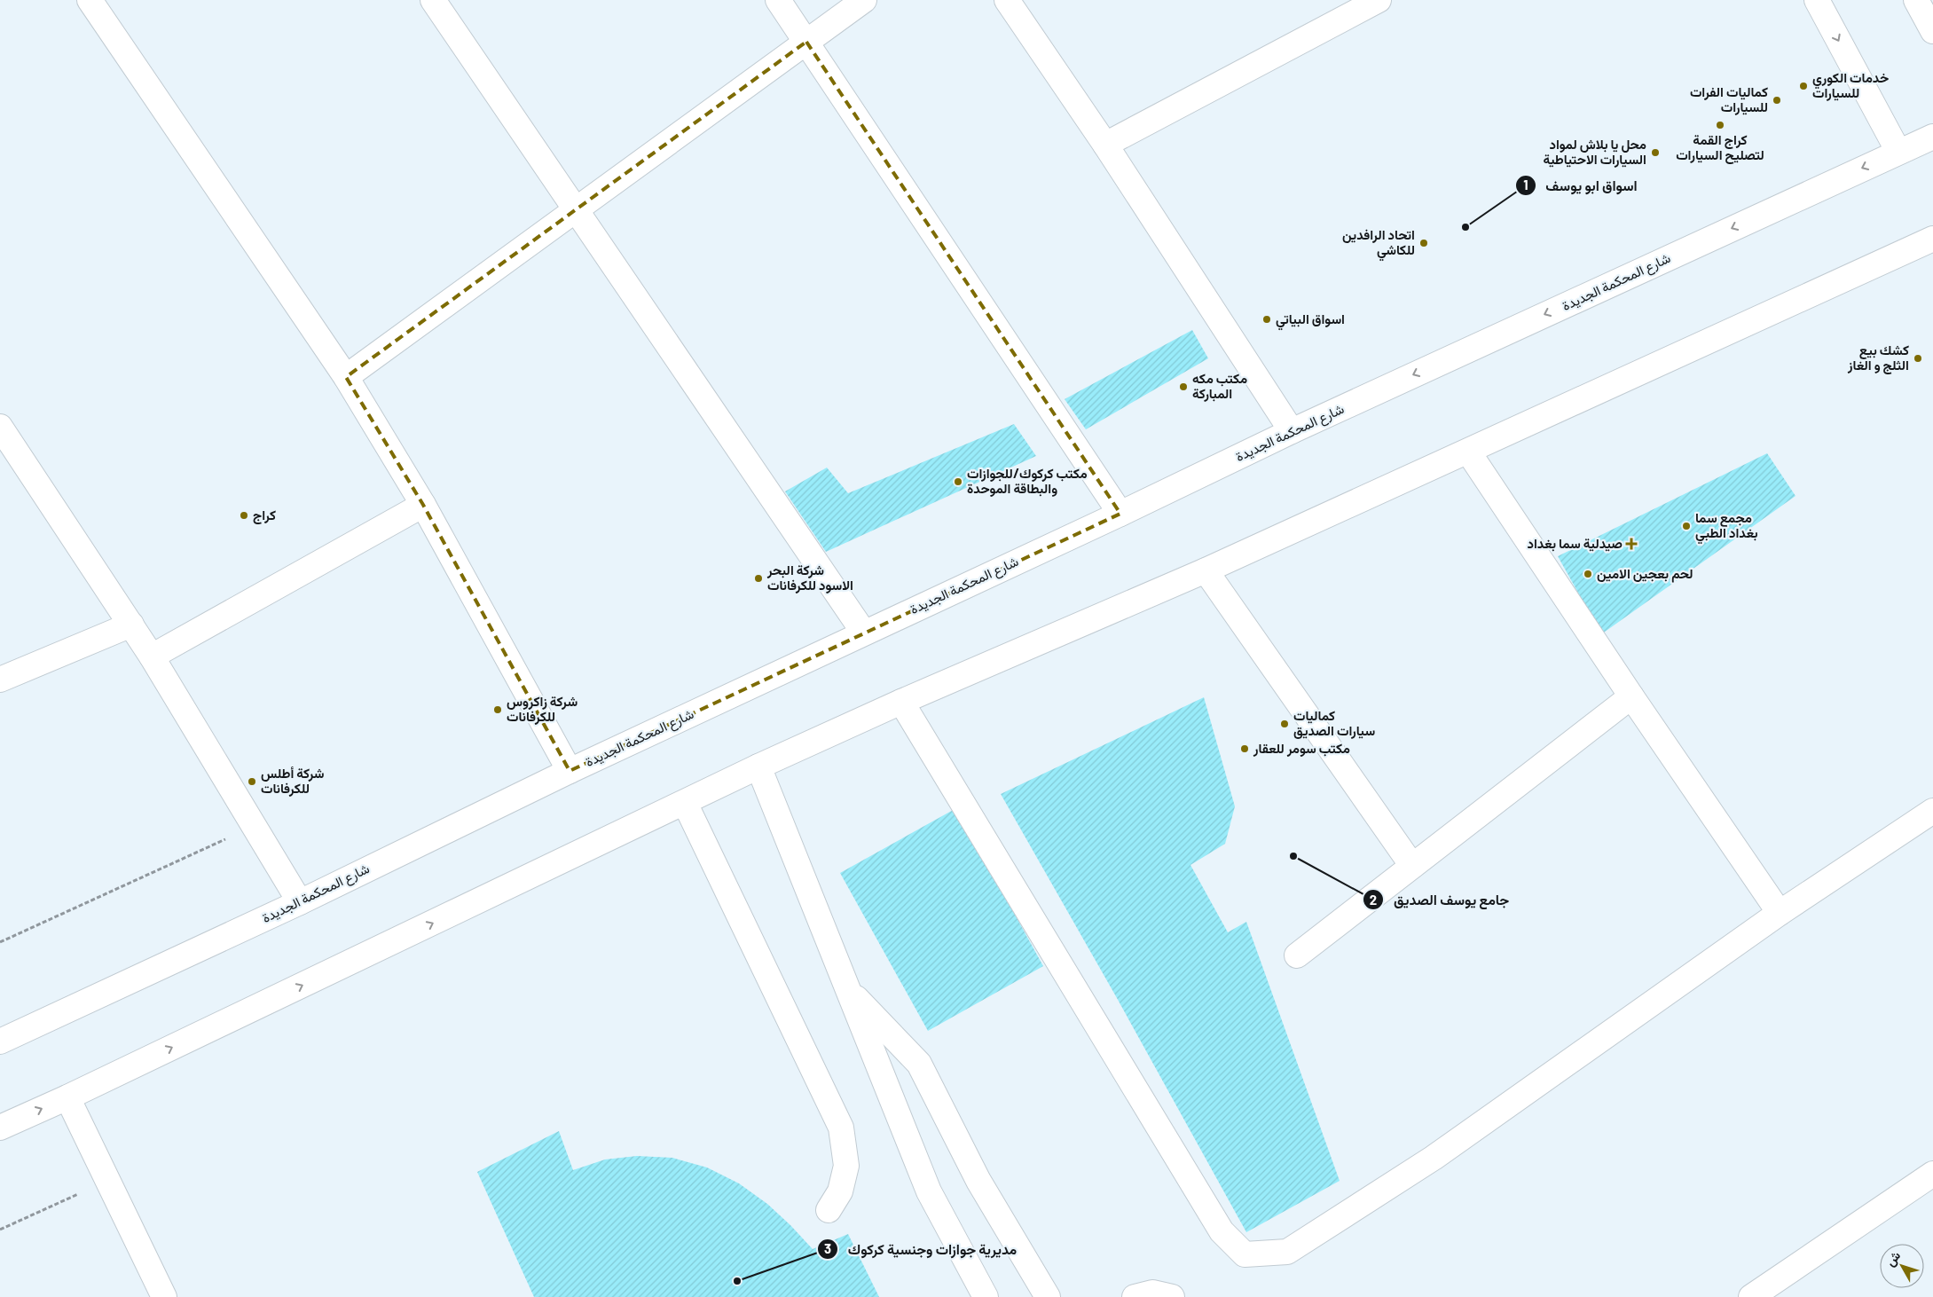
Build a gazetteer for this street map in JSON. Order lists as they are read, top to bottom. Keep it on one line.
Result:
{"streets":{"street":["شارع المحكمة الجديدة"]},"places":{"other":["خدمات الكوري للسيارات","كماليات الفرات للسيارات","كراج القمة لتصليح السيارات","محل يا بلاش لمواد السيارات الاحتياطية","اسواق ابو يوسف","اتحاد الرافدين للكاشي","اسواق البياتي","كشك بيع الثلج و الغاز","مكتب مكه المباركة","مكتب كركوك/للجوازات والبطاقة الموحدة","كراج","مجمع سما بغداد الطبي","لحم بعجين الامين","شركة البحر الاسود للكرفانات","شركة زاكروس للكرفانات","كماليات سيارات الصديق","مكتب سومر للعقار","شركة أطلس للكرفانات","جامع يوسف الصديق","مديرية جوازات وجنسية كركوك"],"health":["صيدلية سما بغداد"]},"north":"top left"}
